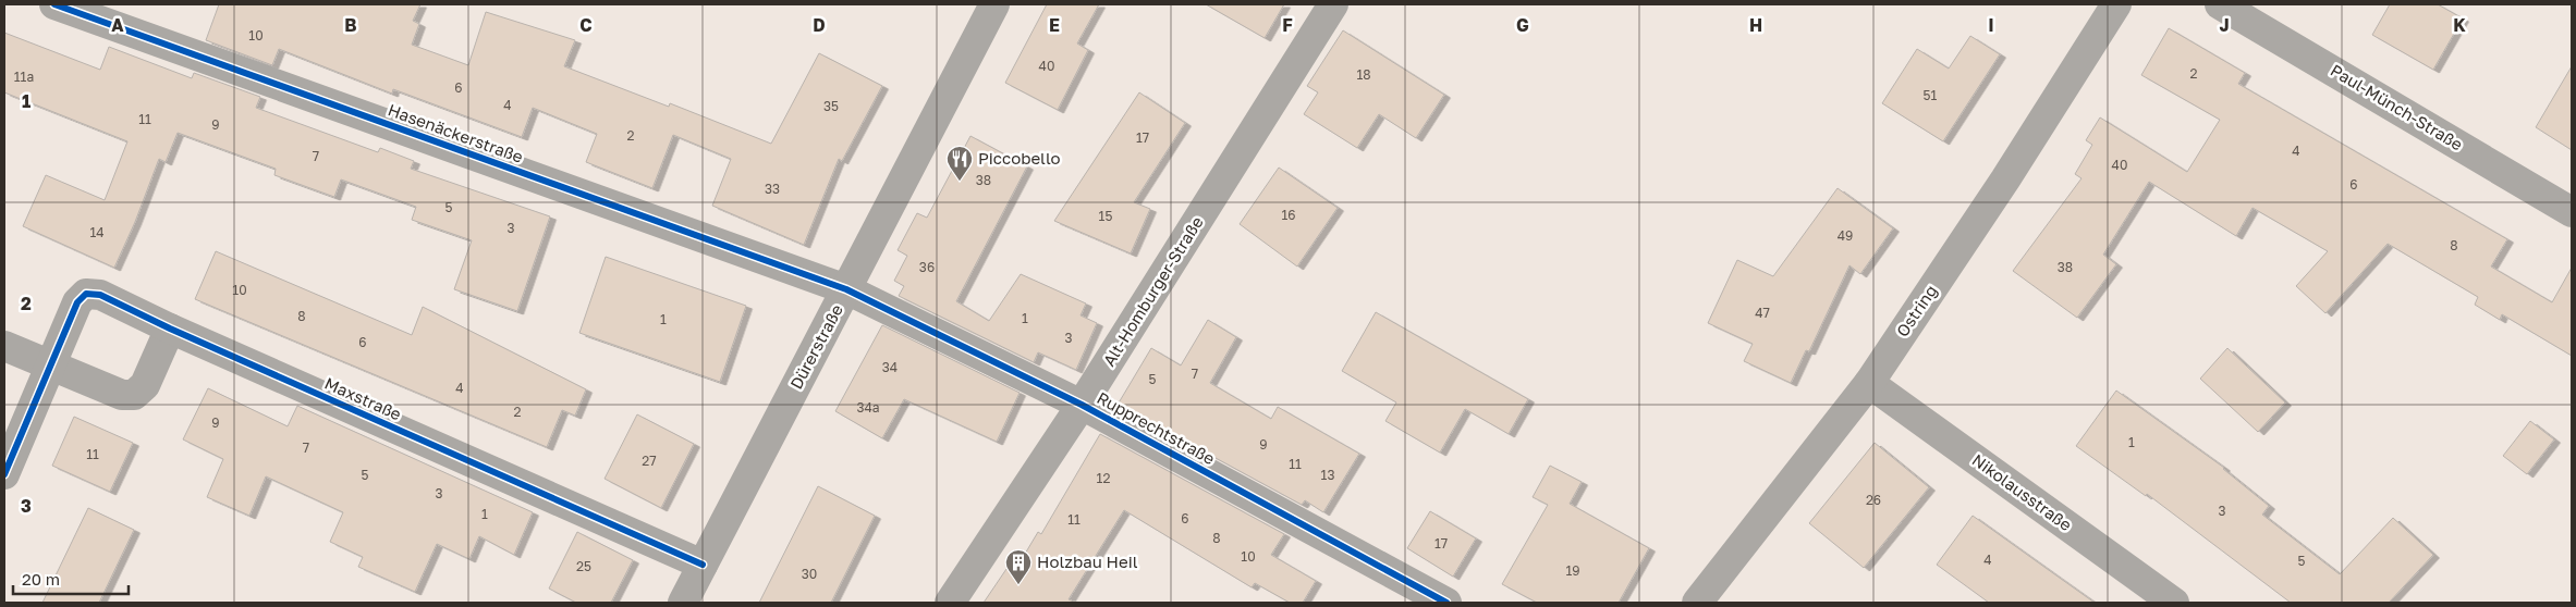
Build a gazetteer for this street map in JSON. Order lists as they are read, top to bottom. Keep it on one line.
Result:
{"streets":{"street":["Paul-Münch-Straße","Hasenäckerstraße","Alt-Homburger-Straße","Ostring","Dürerstraße","Maxstraße","Rupprechtstraße","Nikolausstraße"]},"crossings":[["Hasenäckerstraße","Dürerstraße"],["Hasenäckerstraße","Rupprechtstraße"],["Alt-Homburger-Straße","Rupprechtstraße"],["Ostring","Nikolausstraße"],["Dürerstraße","Maxstraße"],["Dürerstraße","Rupprechtstraße"]],"places":{"restaurant":["Piccobello"],"building":["Holzbau Heil"]},"house_numbers":["10","40","2","18","11a","6","51","4","35","11","9","2","17","4","7","40","38","6","33","5","16","15","3","14","49","8","36","38","10","47","8","1","1","3","6","34","7","5","4","34a","2","9","1","9","7","11","27","11","5","13","12","3","26","3","1","6","11","8","17","10","4","5","25","19","30"],"scale_bar":"20 m","grid":{"columns":["A","B","C","D","E","F","G","H","I","J","K"],"rows":["1","2","3"]}}
